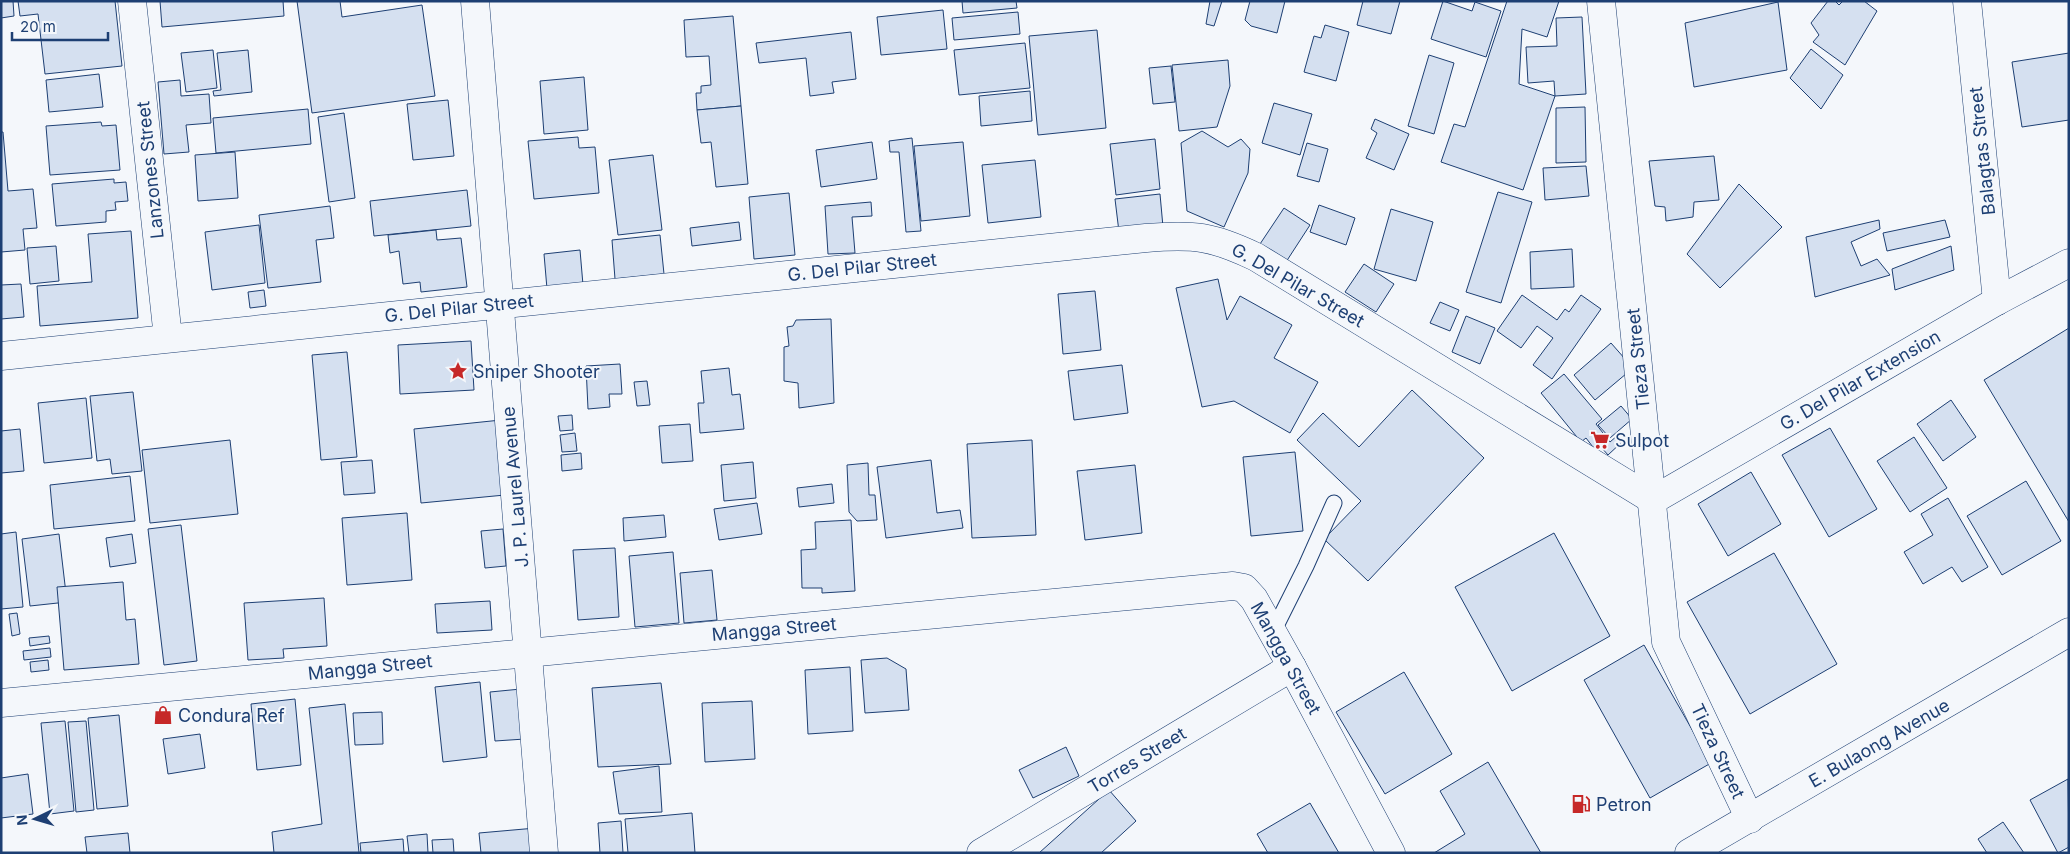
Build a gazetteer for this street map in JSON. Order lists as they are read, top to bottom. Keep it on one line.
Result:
{"streets":{"street":["Balagtas Street","Lanzones Street","G. Del Pilar Street","Tieza Street","G. Del Pilar Extension","J. P. Laurel Avenue","Mangga Street","E. Bulaong Avenue","Torres Street"]},"crossings":[["Balagtas Street","G. Del Pilar Extension"],["Lanzones Street","G. Del Pilar Street"],["G. Del Pilar Street","Tieza Street"],["G. Del Pilar Street","G. Del Pilar Extension"],["G. Del Pilar Street","J. P. Laurel Avenue"],["Tieza Street","G. Del Pilar Extension"],["Tieza Street","E. Bulaong Avenue"],["J. P. Laurel Avenue","Mangga Street"],["Mangga Street","Torres Street"]],"places":{"place":["Sniper Shooter"],"supermarket":["Sulpot"],"shop":["Condura Ref"],"fuel station":["Petron"]},"scale_bar":"20 m","north":"left"}
